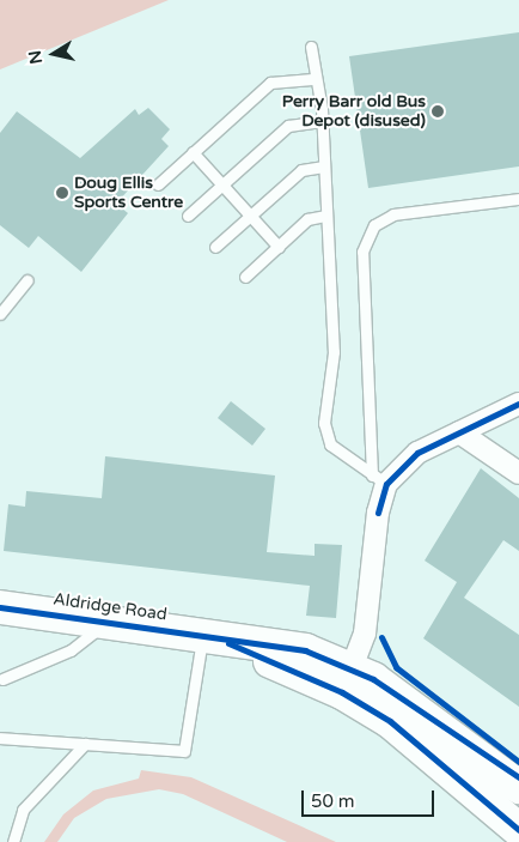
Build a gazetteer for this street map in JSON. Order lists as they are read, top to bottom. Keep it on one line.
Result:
{"streets":{"main road":["Aldridge Road"]},"places":["Perry Barr old Bus Depot (disused)","Doug Ellis Sports Centre"],"scale_bar":"50 m","north":"left"}
